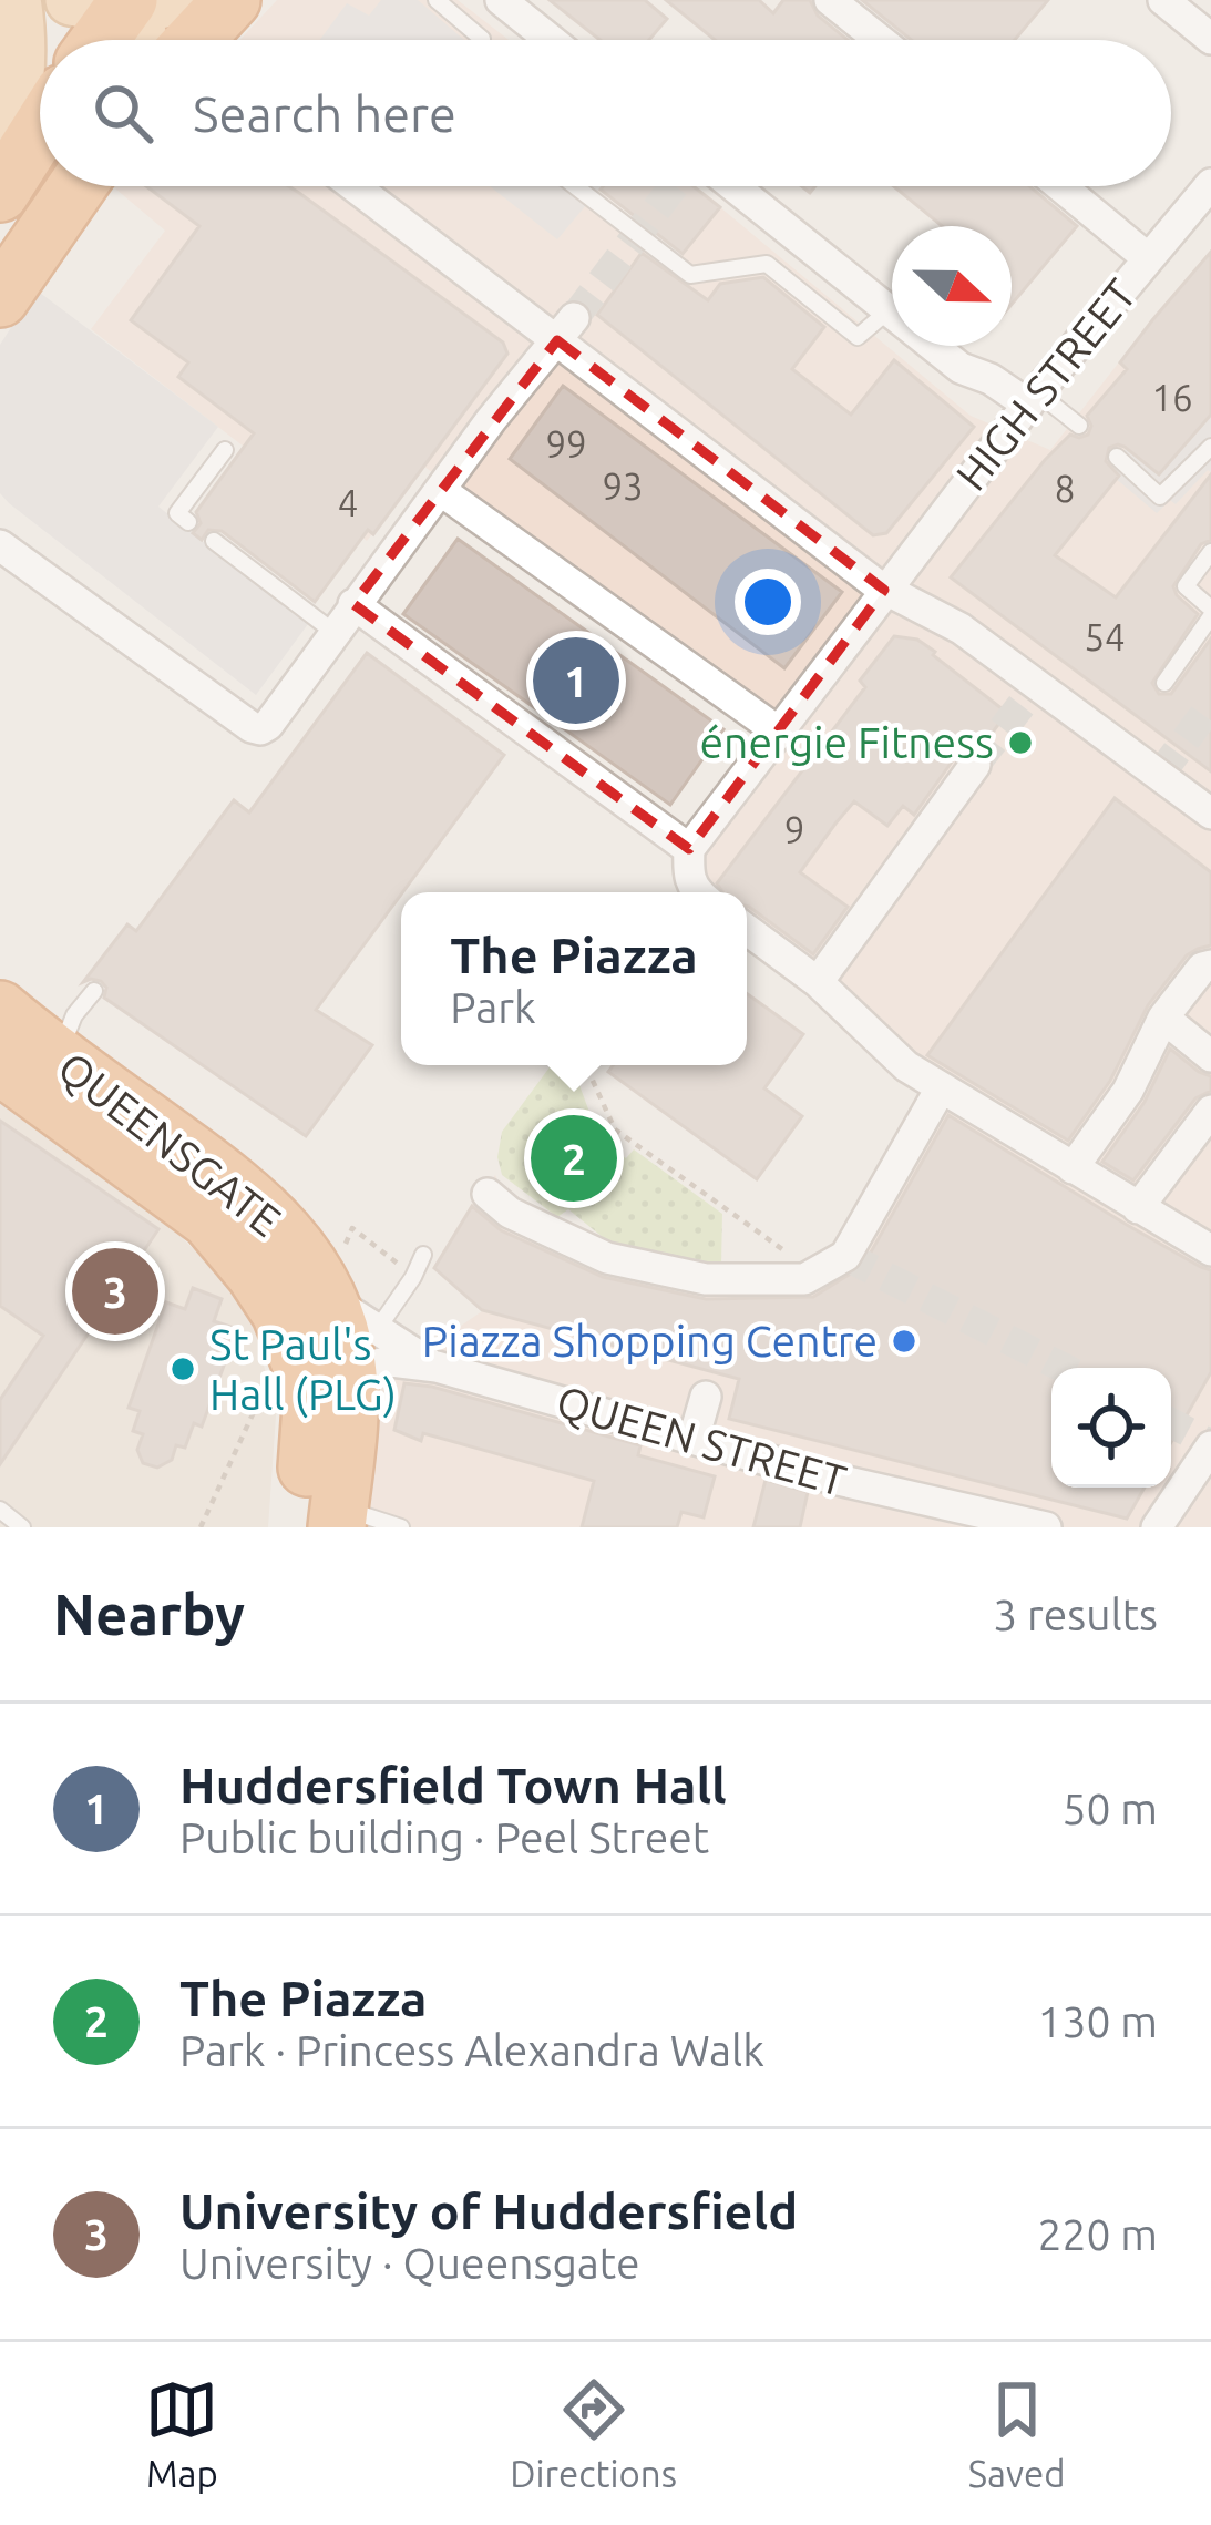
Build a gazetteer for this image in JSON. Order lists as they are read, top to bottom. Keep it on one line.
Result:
{"streets":{"highway":["QUEENSGATE"],"street":["HIGH STREET","QUEEN STREET"]},"crossings":[["QUEENSGATE","QUEEN STREET"]],"places":["énergie Fitness","Piazza Shopping Centre","St Paul's Hall (PLG)"],"house_numbers":["16","99","93","8","4","54","9"],"north":"right","page":{"search":"Search here","pins":["1","2","3"],"popup":["The Piazza","Park"],"heading":["Nearby","3 results"],"list":[{"mark":"1","name":"Huddersfield Town Hall","note":"Public building · Peel Street","value":"50 m"},{"mark":"2","name":"The Piazza","note":"Park · Princess Alexandra Walk","value":"130 m"},{"mark":"3","name":"University of Huddersfield","note":"University · Queensgate","value":"220 m"}],"nav":["Map","Directions","Saved"]}}
